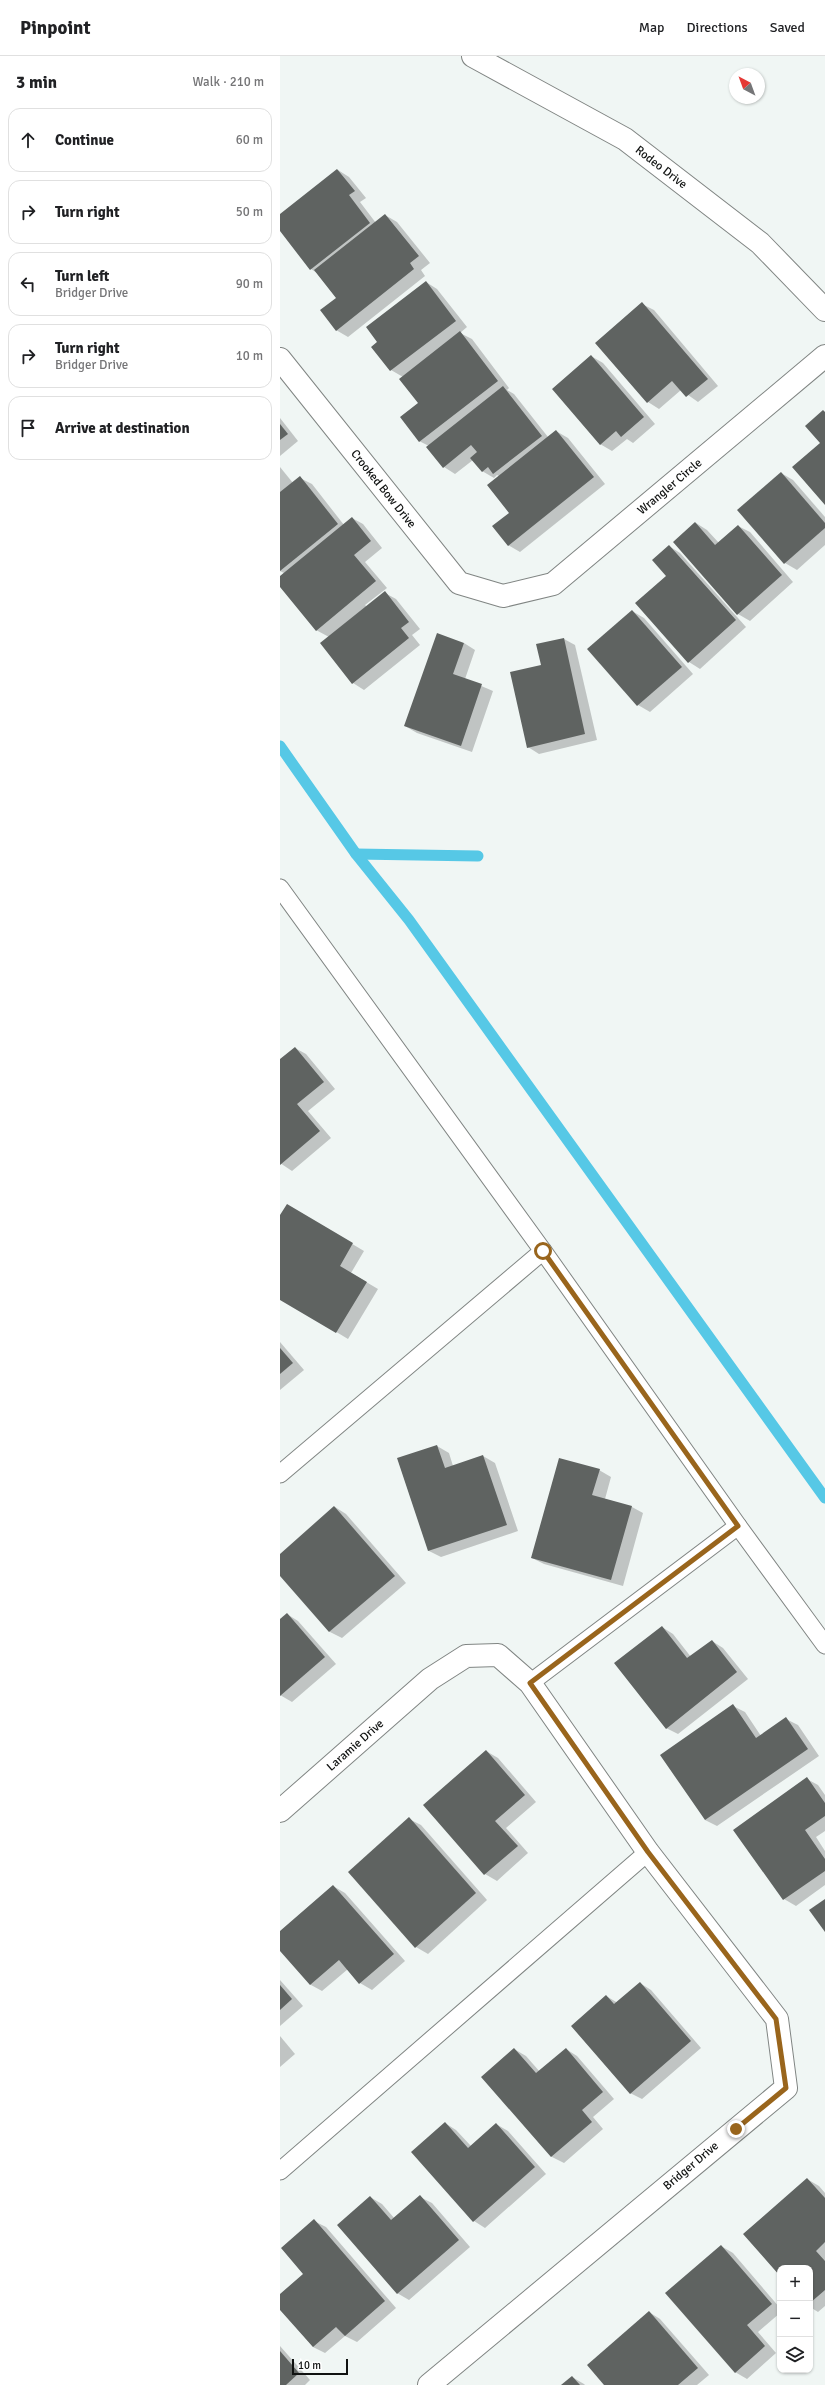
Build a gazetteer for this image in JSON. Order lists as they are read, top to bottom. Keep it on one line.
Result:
{"streets":{"street":["Rodeo Drive","Wrangler Circle","Crooked Bow Drive","Laramie Drive","Bridger Drive"]},"crossings":[["Wrangler Circle","Crooked Bow Drive"],["Laramie Drive","Bridger Drive"]],"scale_bar":"10 m","north":"top left","page":{"header":"Pinpoint","nav":["Map","Directions","Saved"],"heading":["3 min","Walk · 210 m"],"list":[["Continue","60 m"],["Turn right","50 m"],["Turn left","Bridger Drive","90 m"],["Turn right","Bridger Drive","10 m"],"Arrive at destination"],"map_buttons":["+","−"],"scale":"10 m"}}
